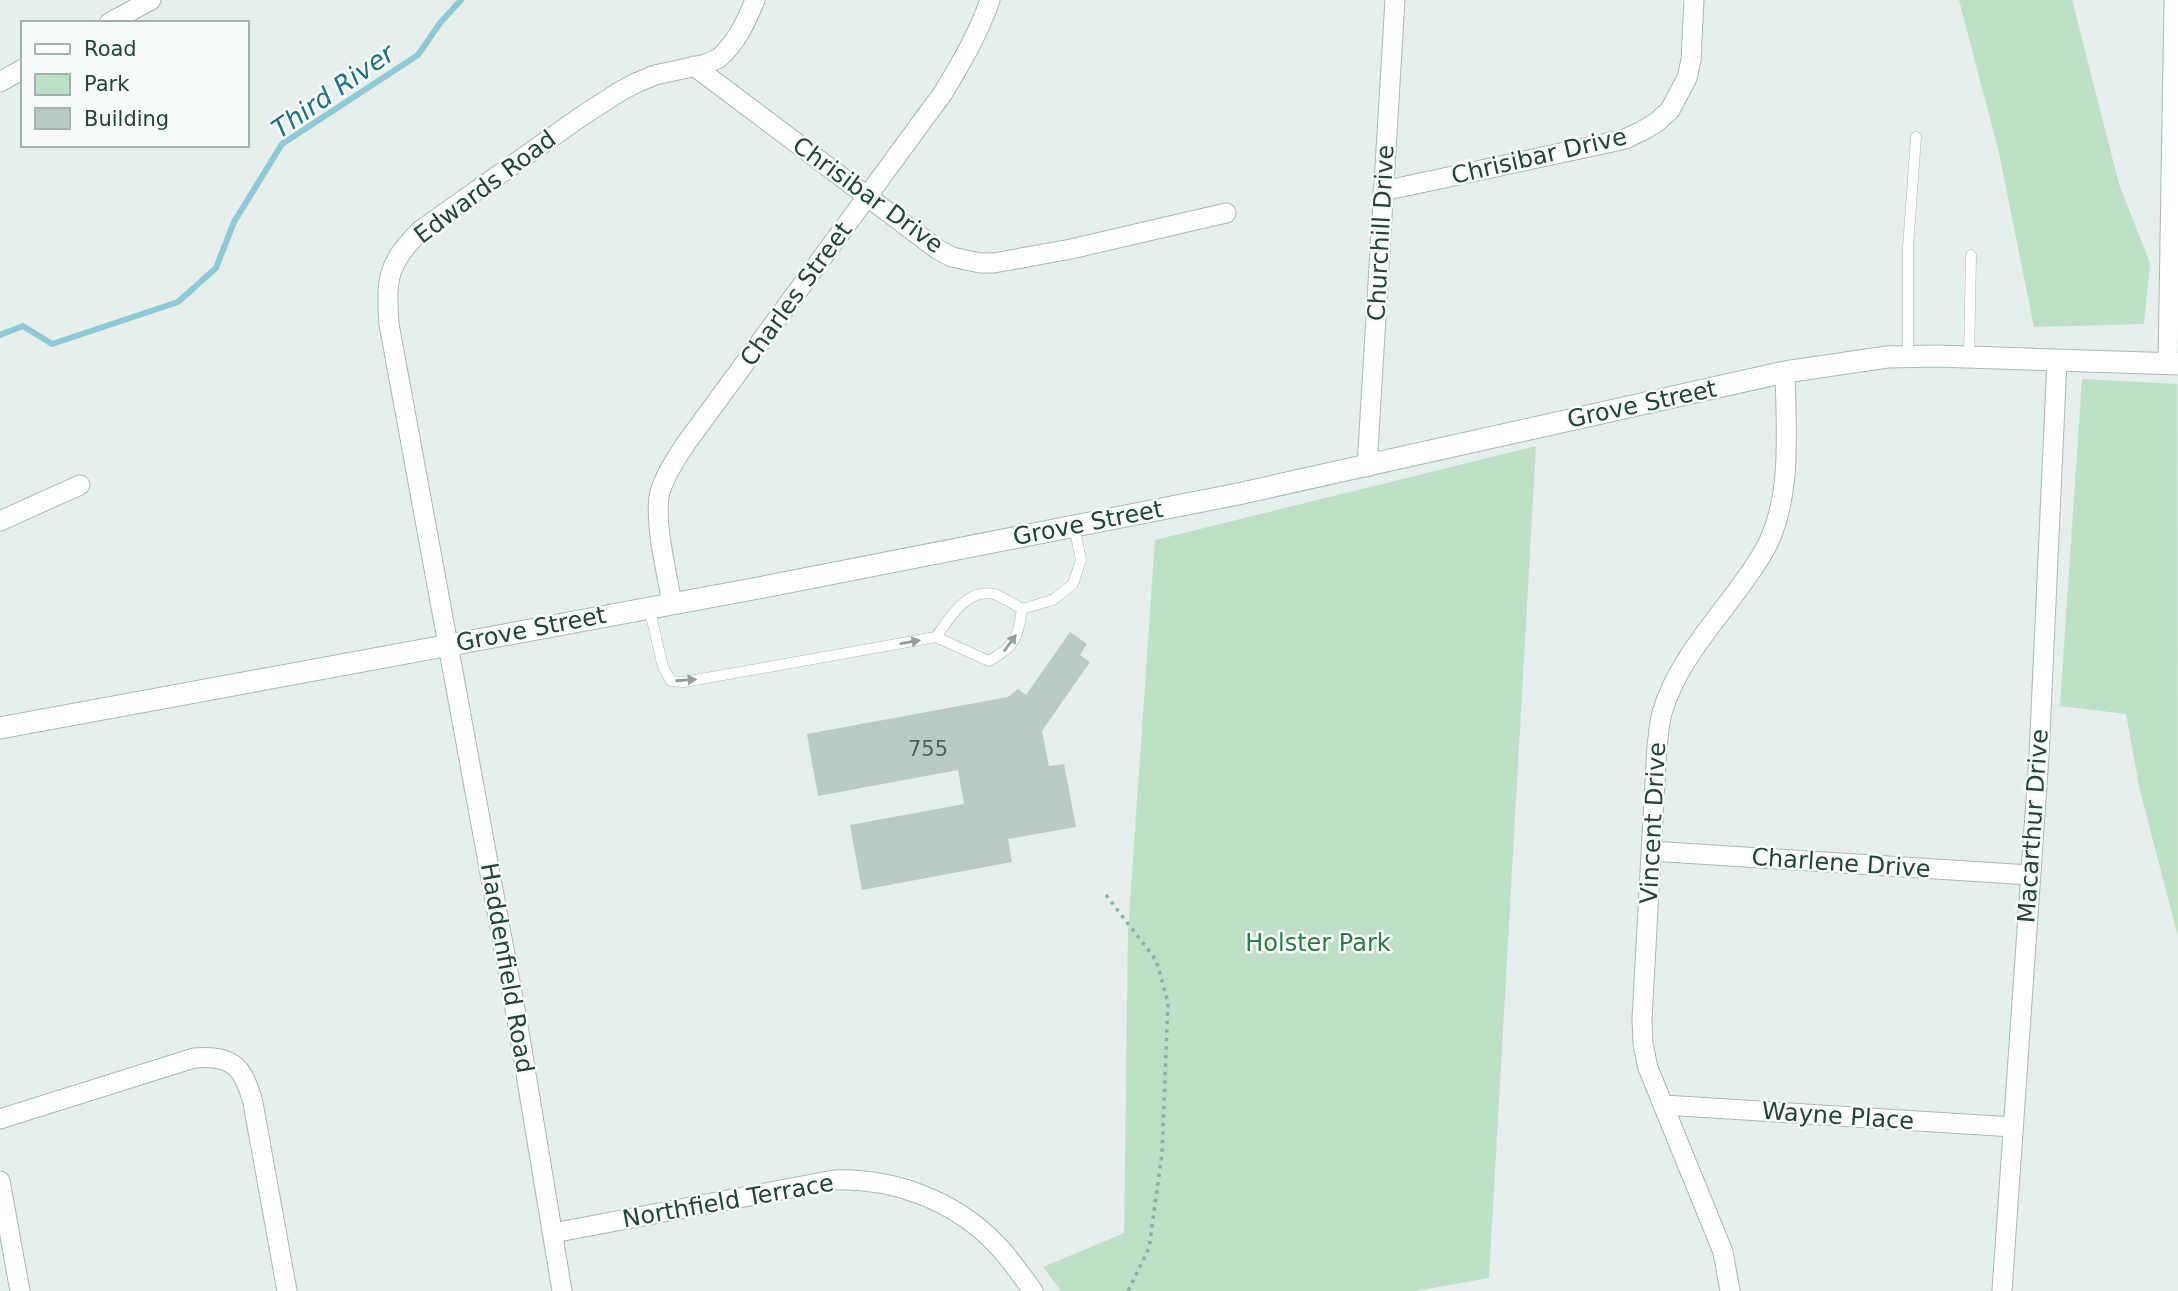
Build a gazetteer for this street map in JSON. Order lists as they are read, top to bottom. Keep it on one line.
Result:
{"streets":{"street":["Chrisibar Drive","Edwards Road","Churchill Drive","Charles Street","Grove Street","Vincent Drive","Macarthur Drive","Charlene Drive","Haddenfield Road","Wayne Place","Northfield Terrace"]},"crossings":[["Chrisibar Drive","Edwards Road"],["Chrisibar Drive","Churchill Drive"],["Chrisibar Drive","Charles Street"],["Edwards Road","Grove Street"],["Edwards Road","Haddenfield Road"],["Churchill Drive","Grove Street"],["Charles Street","Grove Street"],["Grove Street","Vincent Drive"],["Grove Street","Macarthur Drive"],["Grove Street","Haddenfield Road"],["Vincent Drive","Charlene Drive"],["Vincent Drive","Wayne Place"],["Macarthur Drive","Charlene Drive"],["Macarthur Drive","Wayne Place"],["Haddenfield Road","Northfield Terrace"]],"water":["Third River"],"parks":["Holster Park"],"house_numbers":["755"],"legend":["Road","Park","Building"]}
